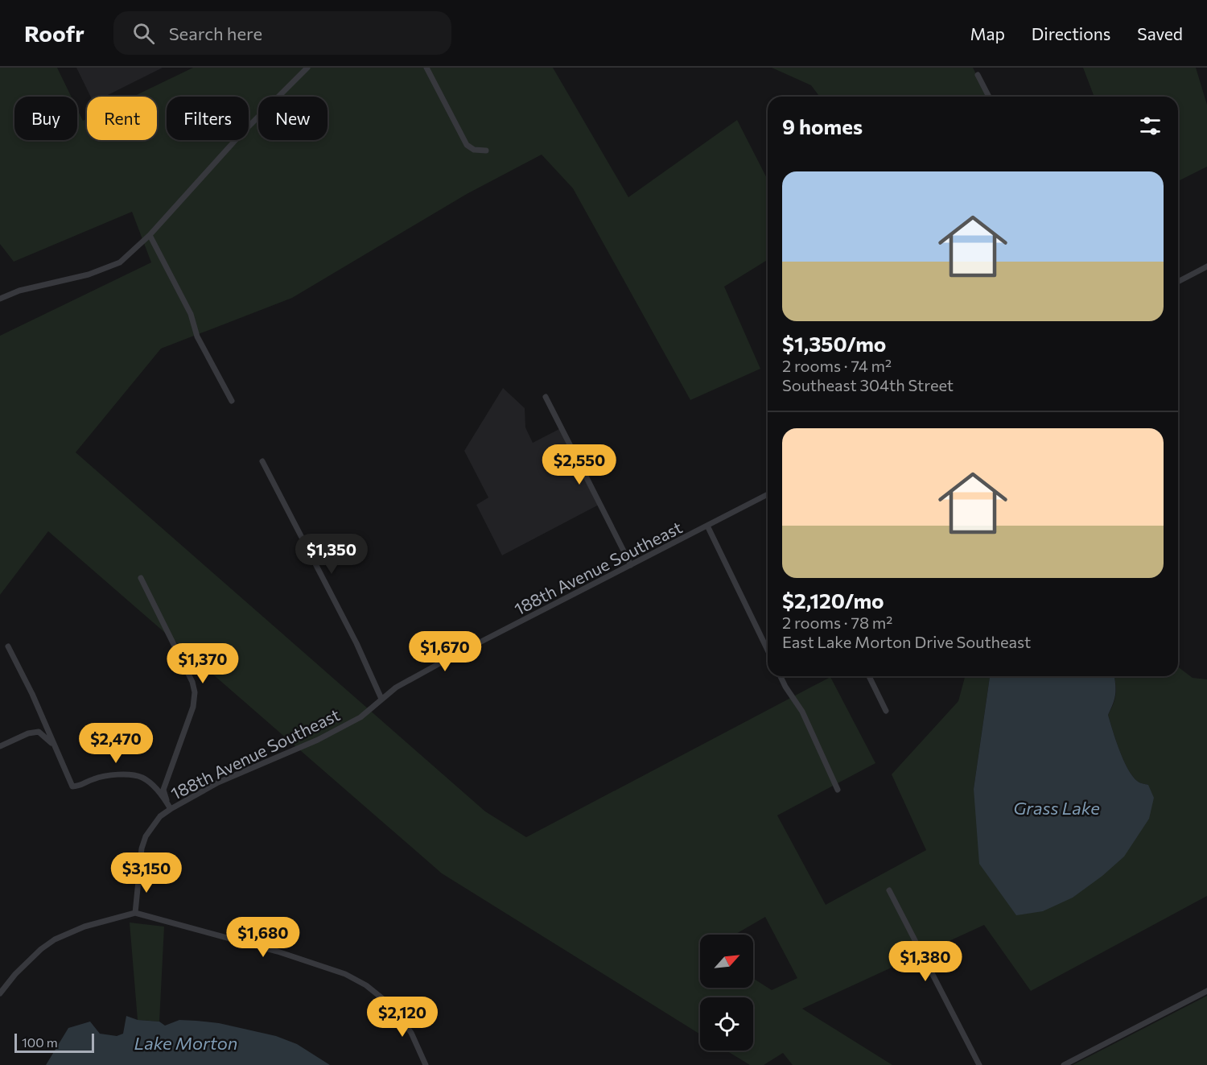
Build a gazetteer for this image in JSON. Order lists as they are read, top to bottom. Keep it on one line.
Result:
{"streets":{"street":["188th Avenue Southeast"]},"water":["Grass Lake","Lake Morton"],"scale_bar":"100 m","north":"top right","page":{"header":"Roofr","search":"Search here","nav":["Map","Directions","Saved"],"chip":["Buy","Rent","Filters","New"],"heading":"9 homes","list":[{"name":"$1,350/mo","note":"2 rooms · 74 m² · Southeast 304th Street"},{"name":"$2,120/mo","note":"2 rooms · 78 m² · East Lake Morton Drive Southeast"}],"price":["$2,550","$1,350","$1,670","$1,370","$2,470","$3,150","$1,680","$1,380","$2,120"],"scale":"100 m"}}
